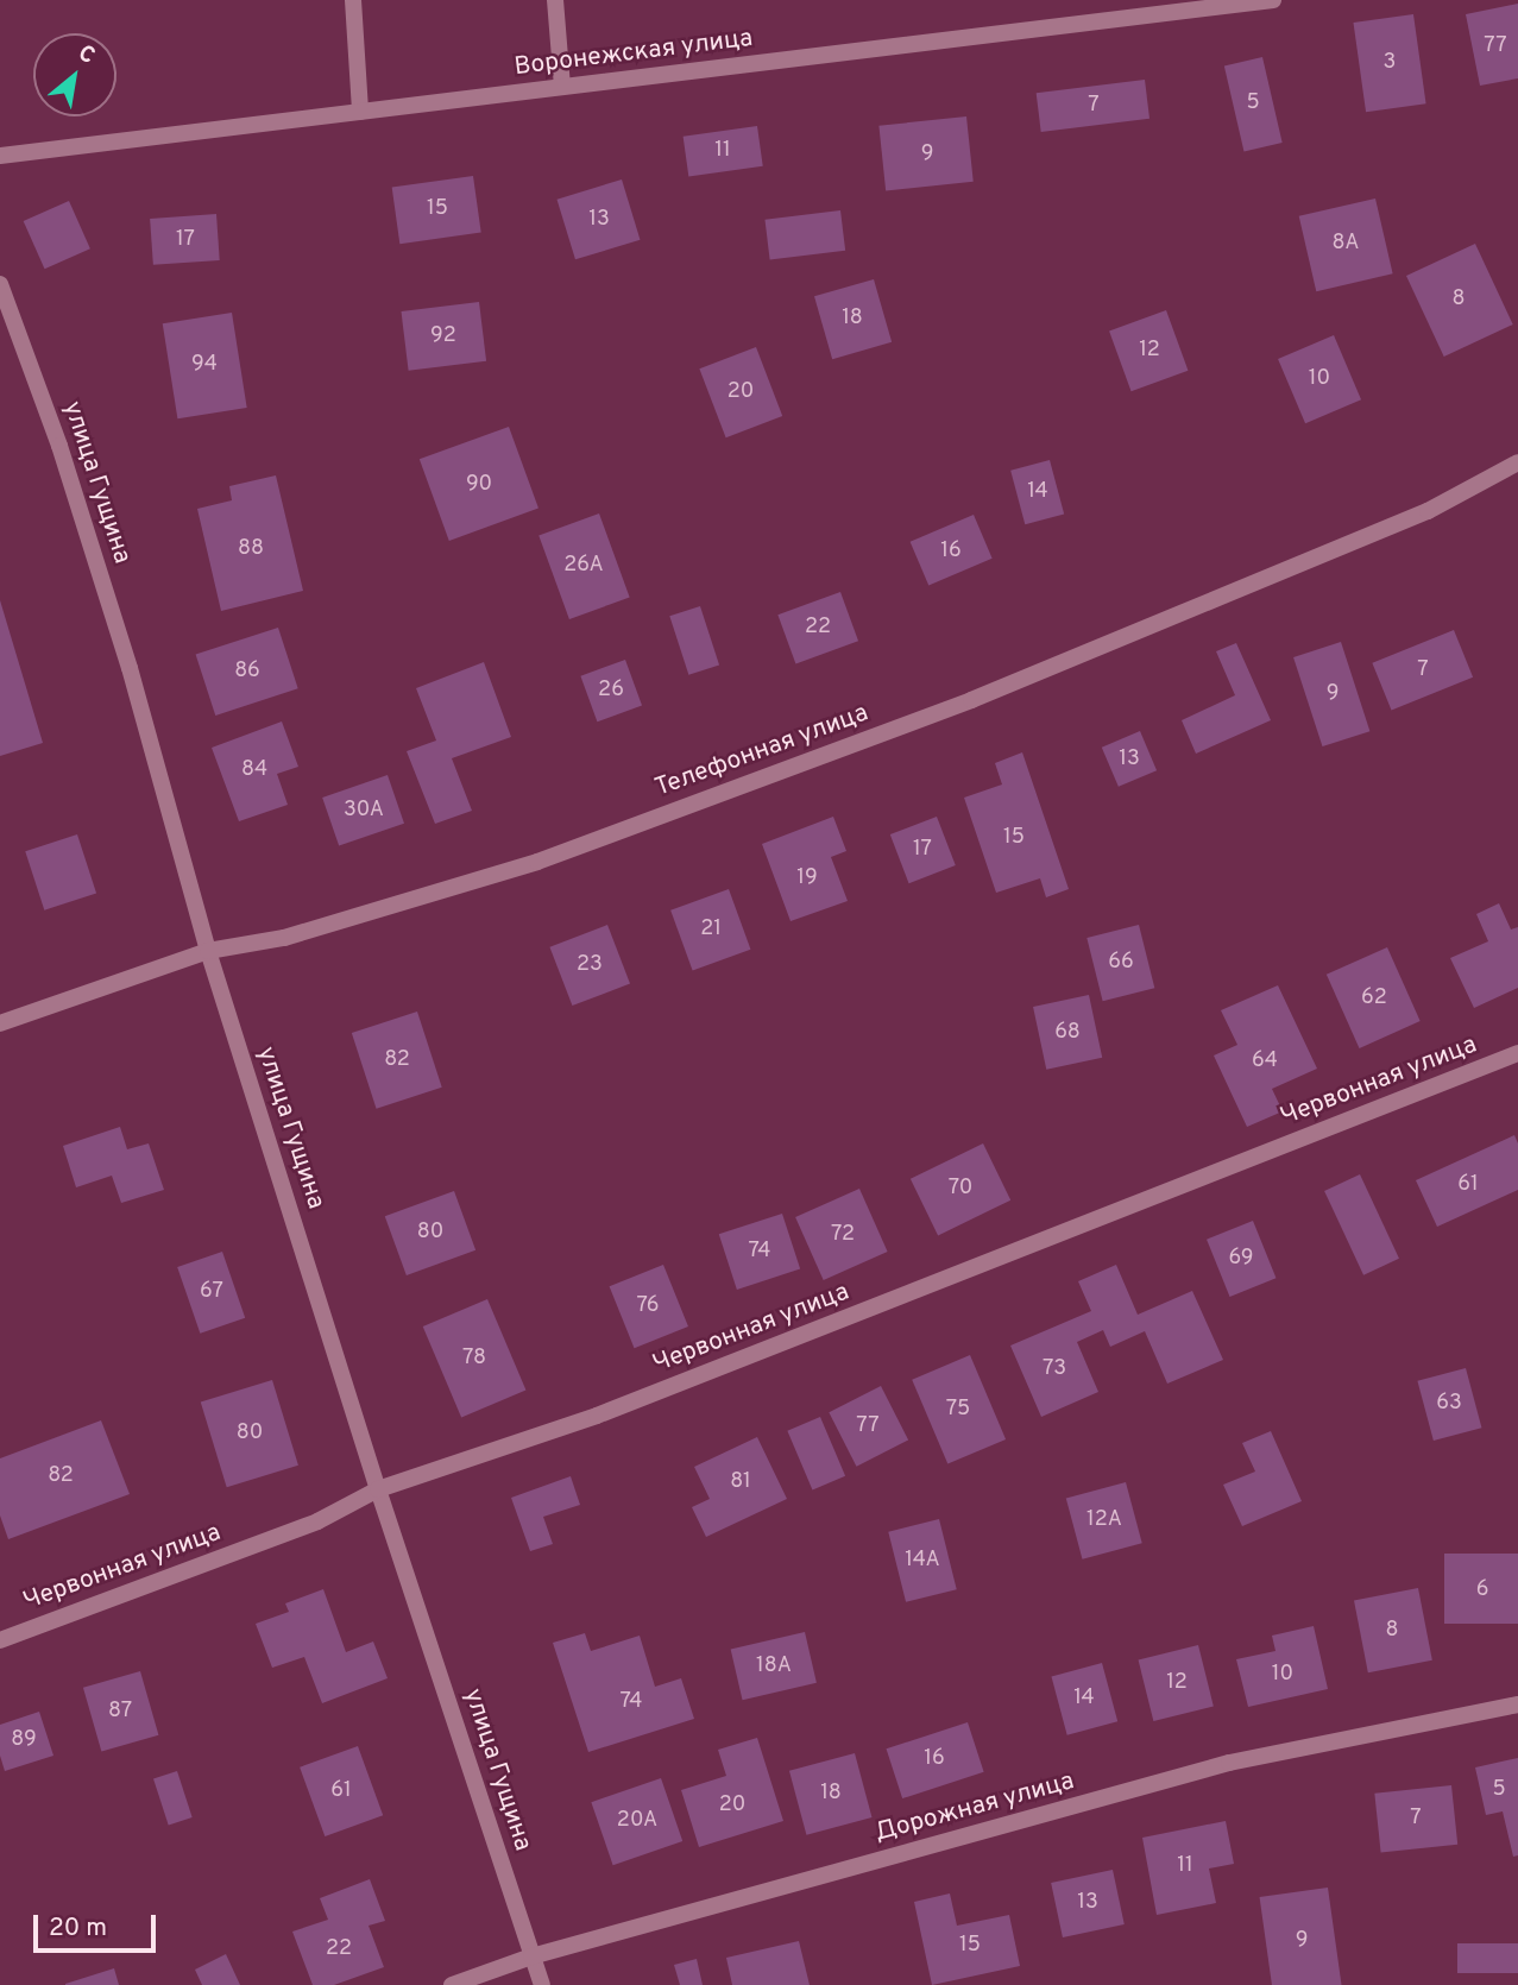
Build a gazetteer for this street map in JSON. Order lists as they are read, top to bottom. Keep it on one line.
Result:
{"streets":{"street":["Воронежская улица","улица Гущина","Телефонная улица","Червонная улица","Дорожная улица"]},"crossings":[["улица Гущина","Телефонная улица"],["улица Гущина","Червонная улица"],["улица Гущина","Дорожная улица"]],"house_numbers":["77","3","5","7","11","9","15","13","17","8А","8","18","92","12","94","10","20","90","14","88","16","26А","22","7","86","26","9","13","84","30А","15","17","19","21","66","23","62","68","82","64","61","70","80","72","74","69","67","76","78","73","63","75","77","80","82","81","12А","14А","6","8","18А","10","12","14","74","87","89","16","5","61","18","20","7","20А","11","13","9","15","22"],"scale_bar":"20 m","north":"top right"}
